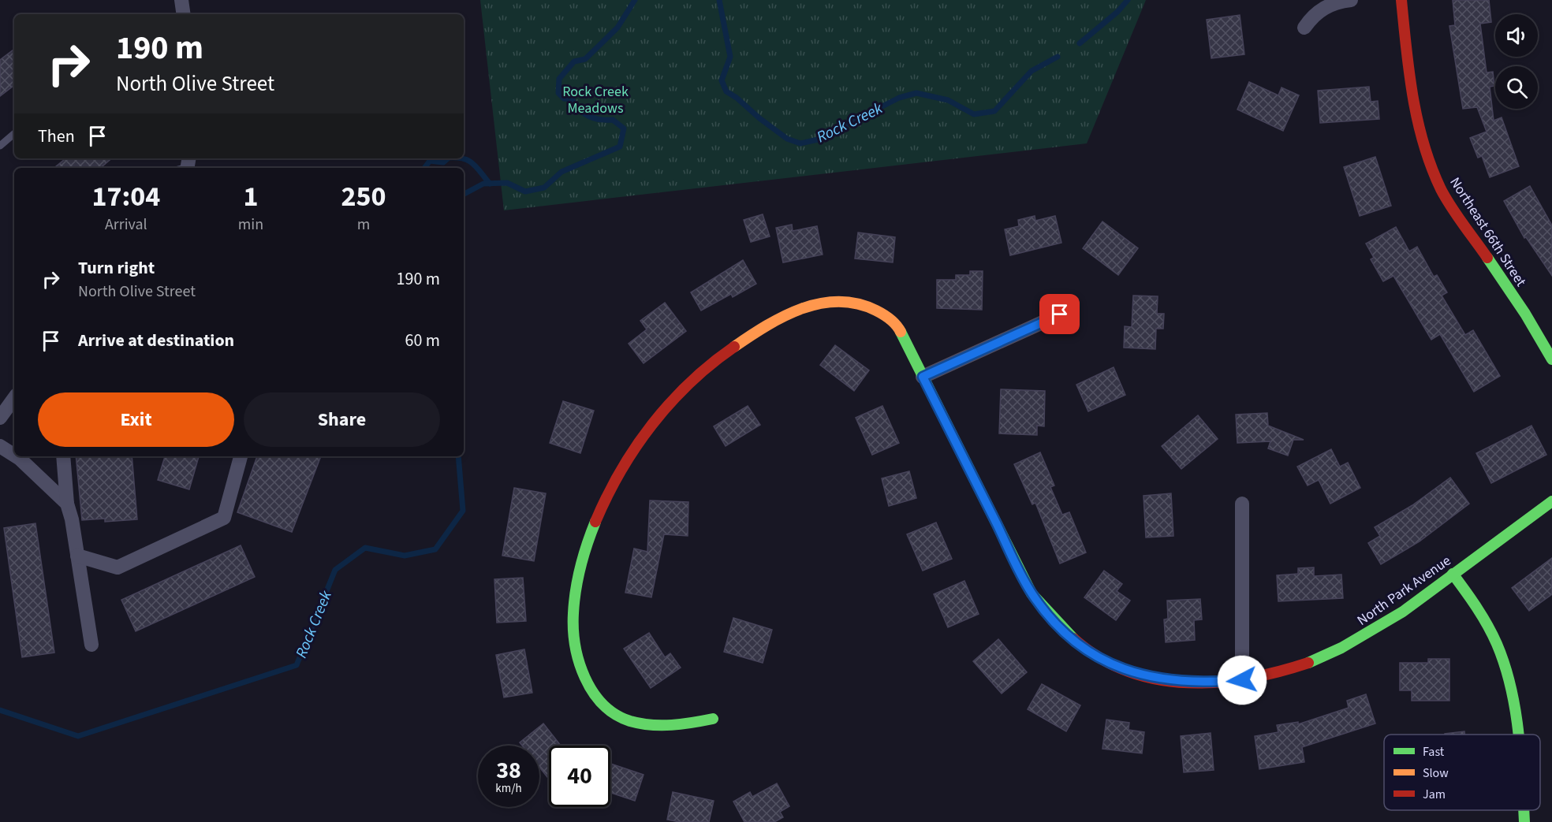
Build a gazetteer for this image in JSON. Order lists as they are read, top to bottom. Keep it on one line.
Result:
{"streets":{"street":["Northeast 66th Street","North Park Avenue"]},"water":["Rock Creek"],"parks":["Rock Creek Meadows"],"legend":["Fast","Slow","Jam"],"page":{"turn":["190 m","North Olive Street"],"then":"Then","eta":["17:04","Arrival","1","min","250","m"],"list":[{"name":"Turn right","note":"North Olive Street","value":"190 m"},{"name":"Arrive at destination","value":"60 m"}],"buttons":["Exit","Share"],"speed":"38 km/h","limit":"40"}}
